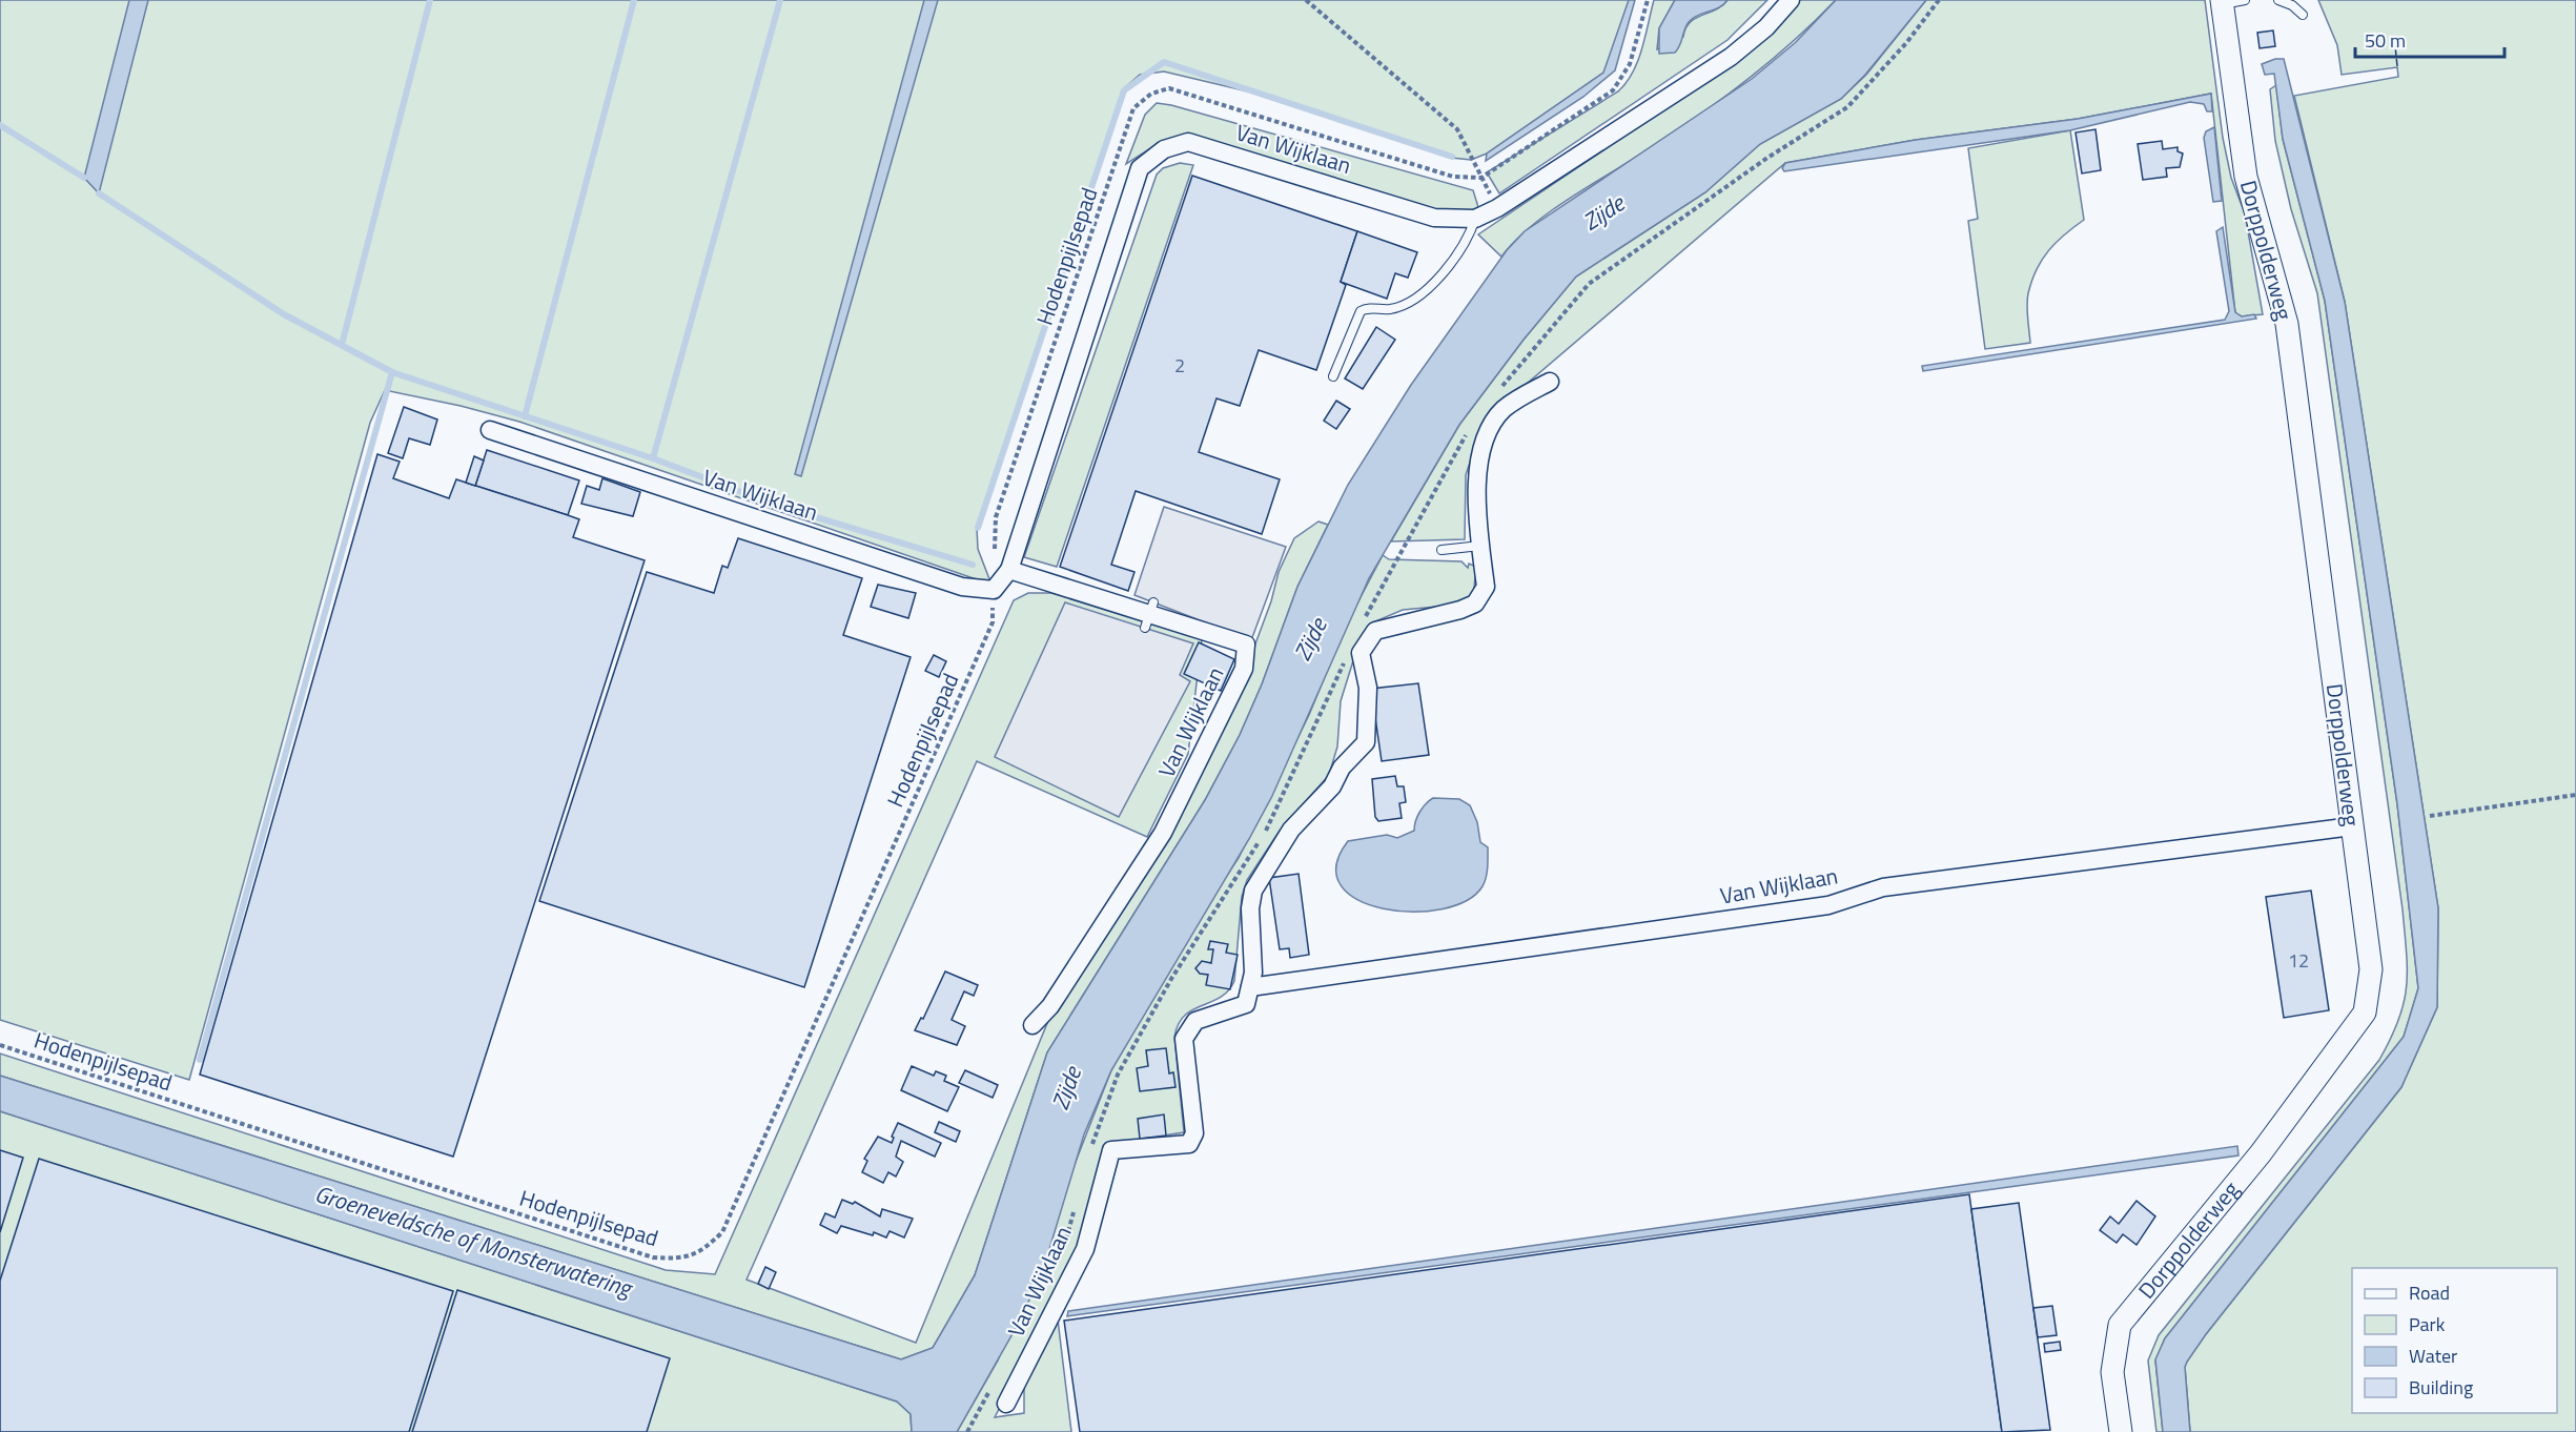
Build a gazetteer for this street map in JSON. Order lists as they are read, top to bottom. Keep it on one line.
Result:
{"streets":{"street":["Van Wijklaan","Dorppolderweg"],"path":["Hodenpijlsepad"]},"crossings":[["Van Wijklaan","Dorppolderweg"],["Van Wijklaan","Hodenpijlsepad"]],"water":["Zijde","Groeneveldsche of Monsterwatering"],"house_numbers":["2","12"],"legend":["Road","Park","Water","Building"],"scale_bar":"50 m"}
